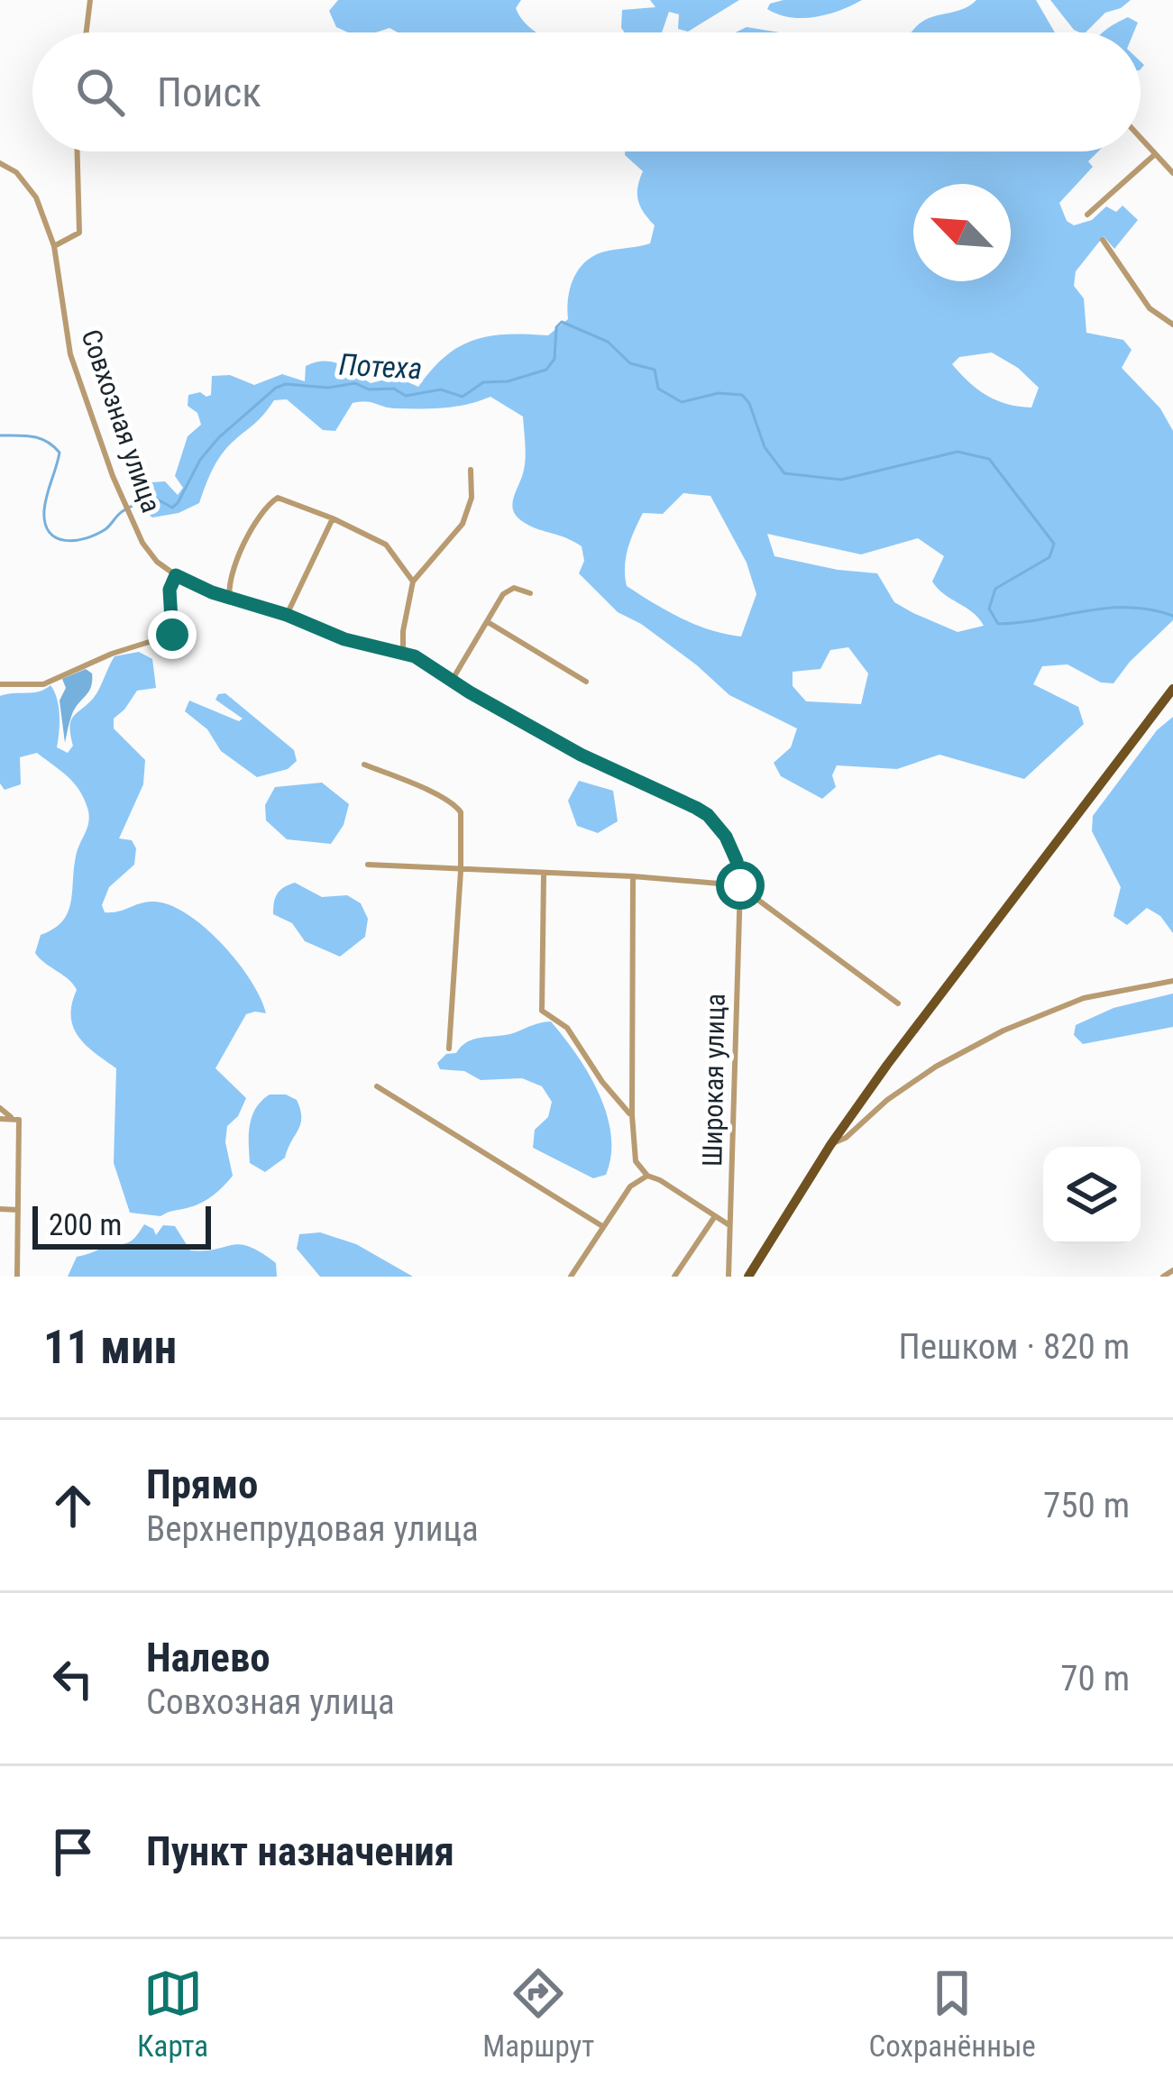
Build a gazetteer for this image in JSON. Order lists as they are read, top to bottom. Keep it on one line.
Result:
{"streets":{"street":["Совхозная улица","Широкая улица"]},"crossings":[["Совхозная улица","Широкая улица"]],"water":["Потеха"],"scale_bar":"200 m","north":"top left","page":{"search":"Поиск","scale":"200 m","heading":["11 мин","Пешком · 820 m"],"list":[["Прямо","Верхнепрудовая улица","750 m"],["Налево","Совхозная улица","70 m"],"Пункт назначения"],"nav":["Карта","Маршрут","Сохранённые"]}}
